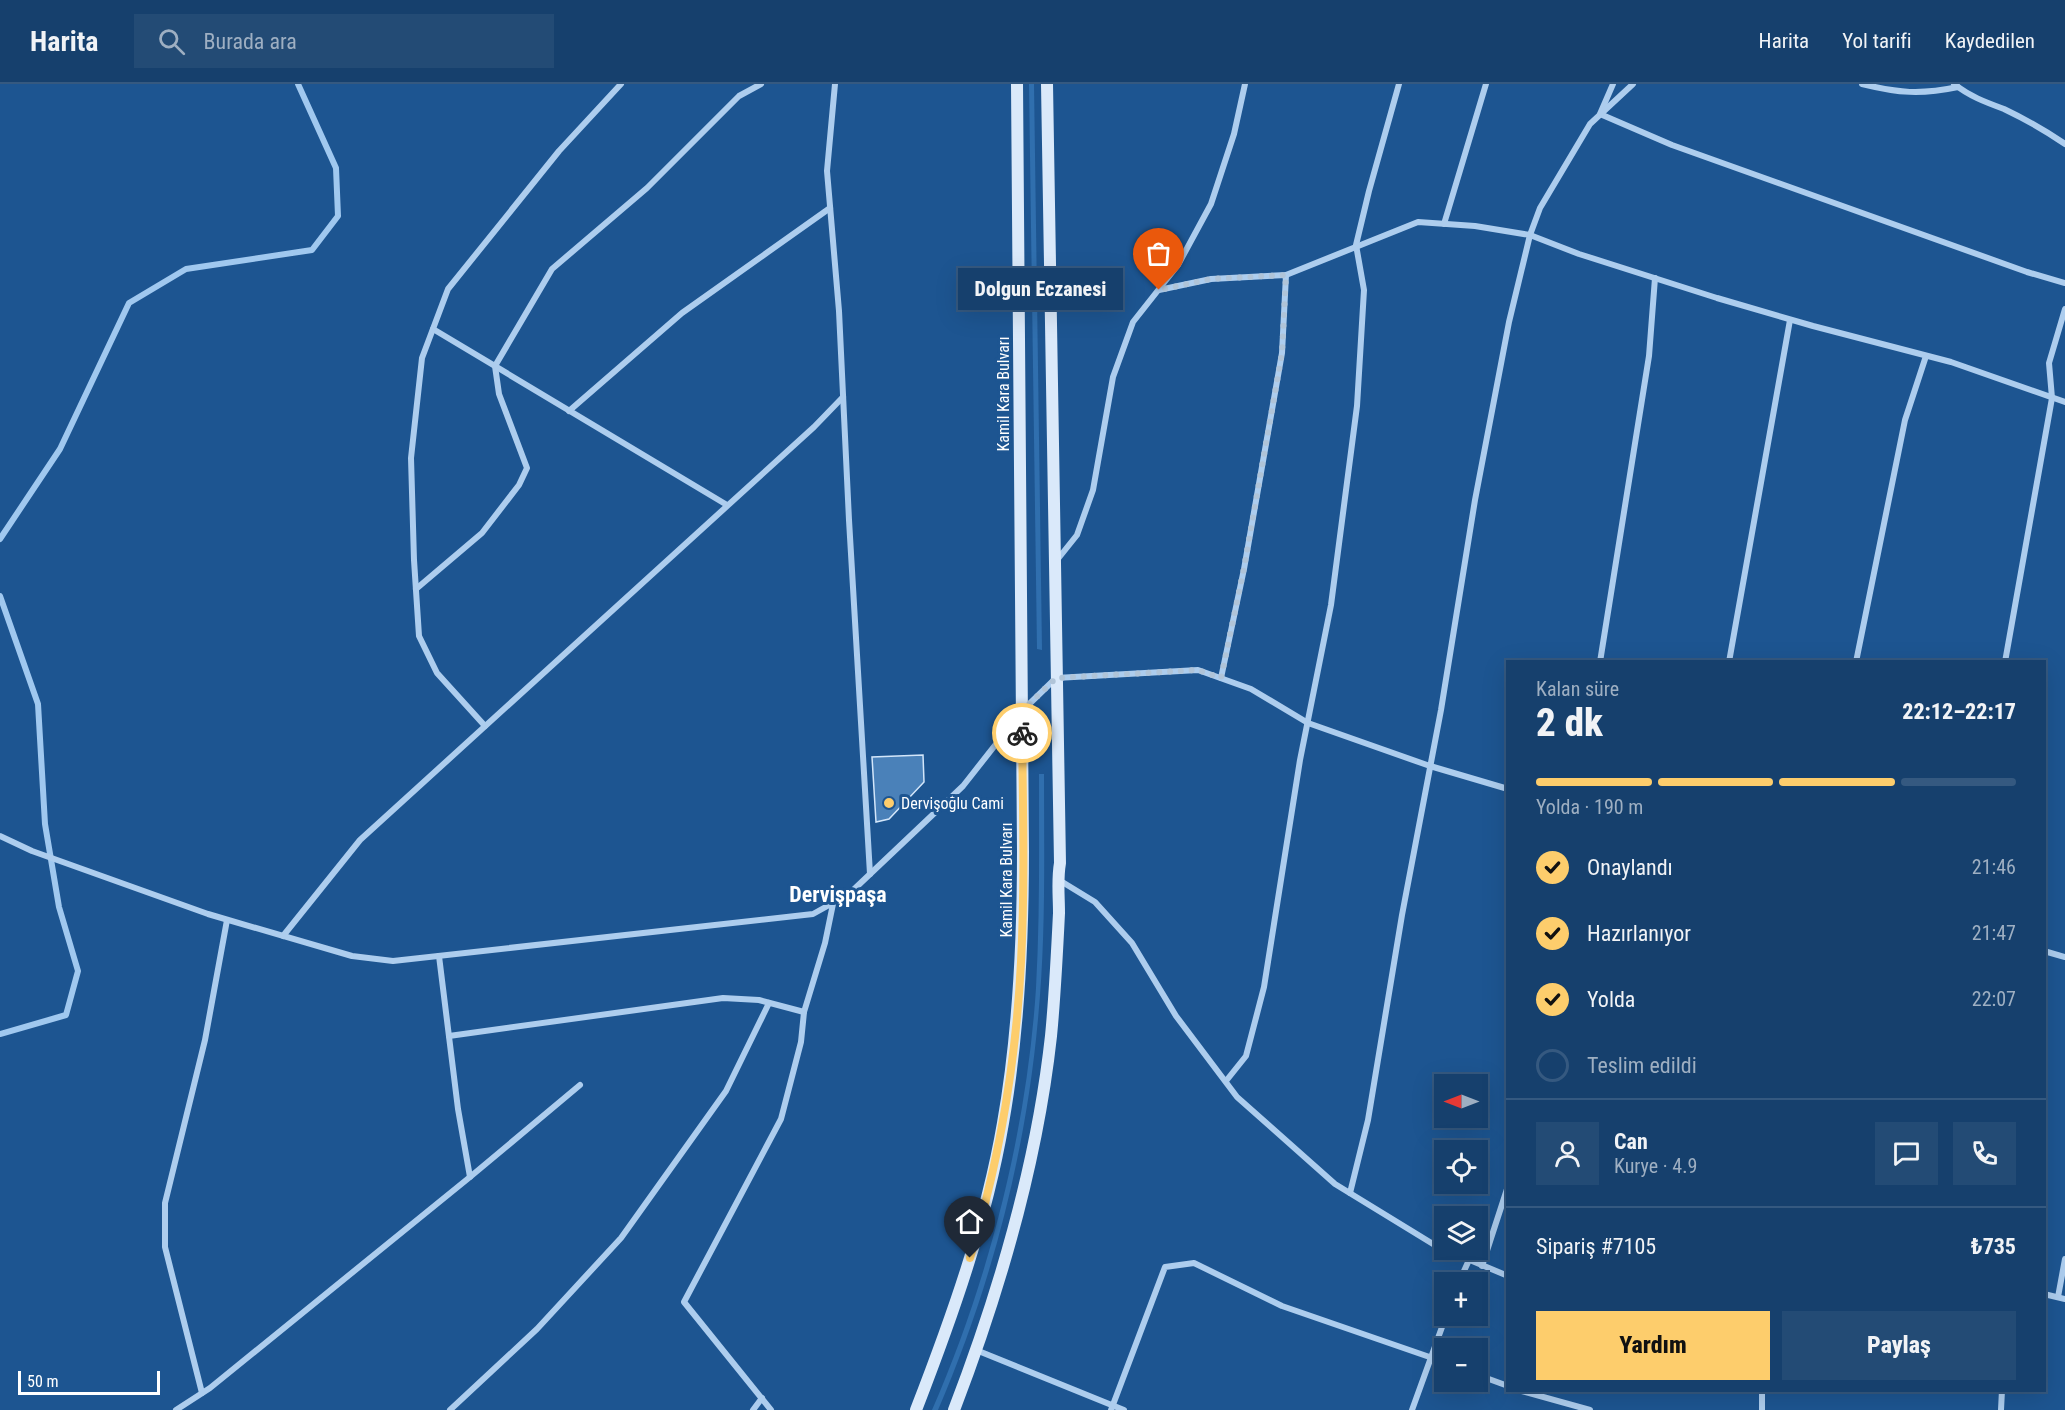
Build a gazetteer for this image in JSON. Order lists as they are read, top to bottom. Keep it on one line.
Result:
{"streets":{"main road":["Kamil Kara Bulvarı"]},"districts":["Dervişpaşa"],"places":["Dolgun Eczanesi","Dervişoğlu Cami"],"scale_bar":"50 m","north":"left","page":{"header":"Harita","search":"Burada ara","nav":["Harita","Yol tarifi","Kaydedilen"],"bubble":"Dolgun Eczanesi","heading":["2 dk","Kalan süre","22:12–22:17"],"panel":["Can","Kurye · 4.9","Sipariş #7105","₺735"],"bar":"Yolda · 190 m","list":[["Onaylandı","21:46"],["Hazırlanıyor","21:47"],["Yolda","22:07"],"Teslim edildi"],"map_buttons":["+","−"],"buttons":["Yardım","Paylaş"],"scale":"50 m"}}
